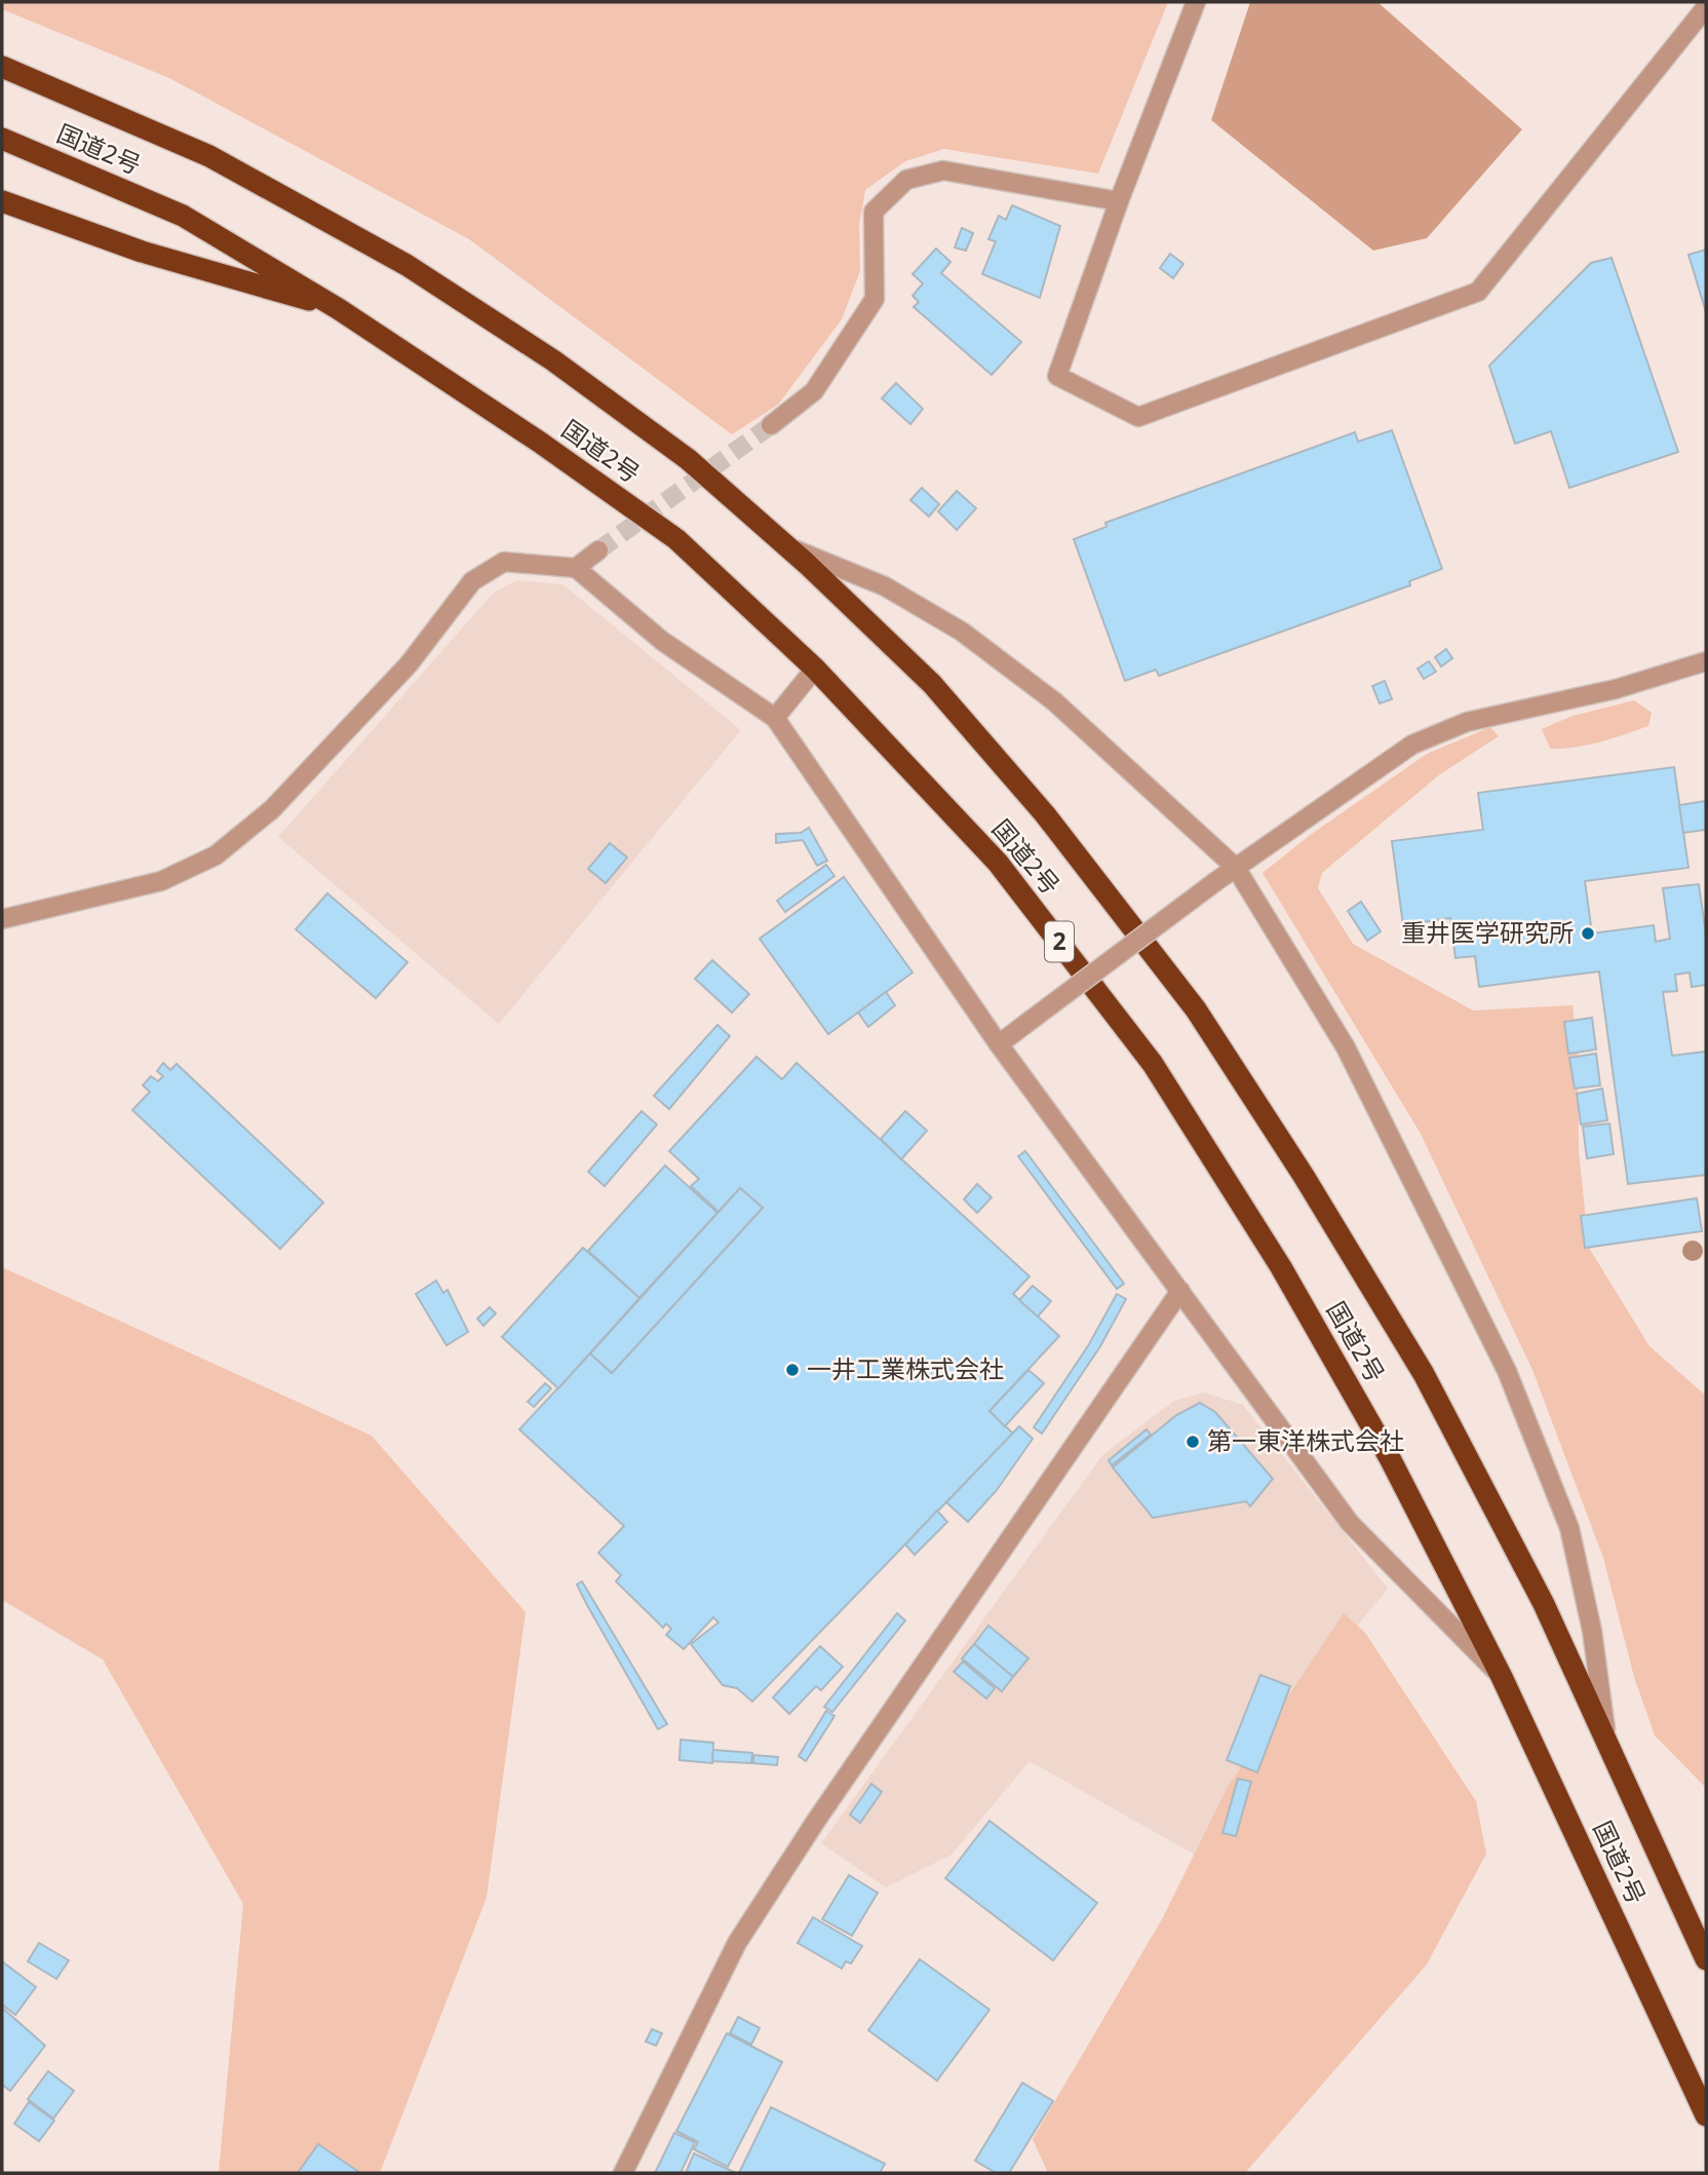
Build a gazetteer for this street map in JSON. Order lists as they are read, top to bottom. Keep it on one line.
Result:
{"streets":{"highway":["国道2号","2"]},"places":["重井医学研究所","一井工業株式会社","第一東洋株式会社"]}
